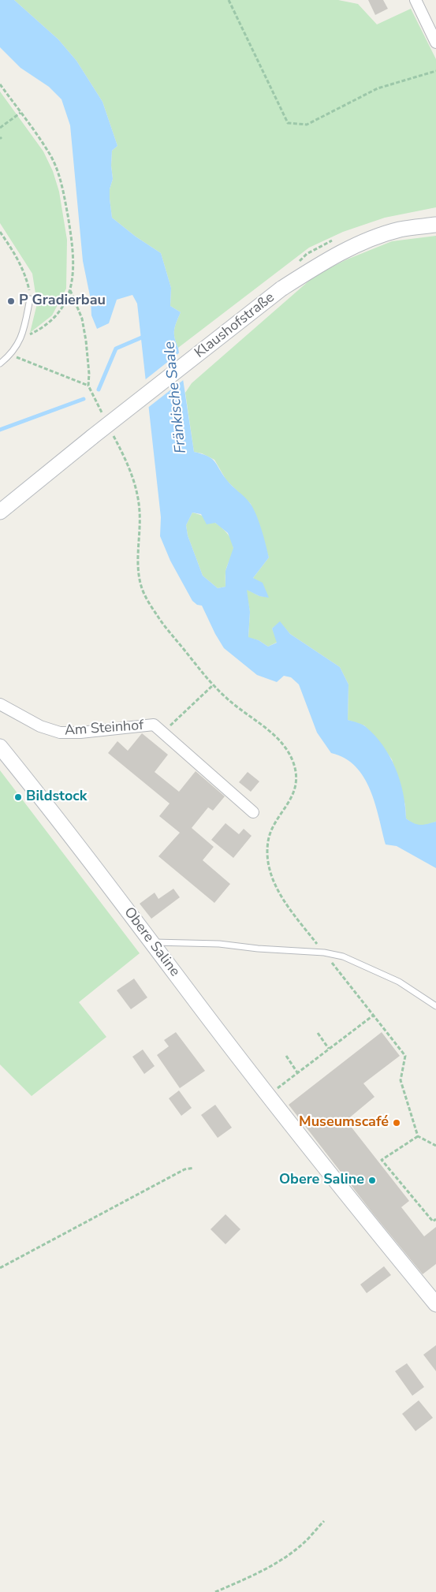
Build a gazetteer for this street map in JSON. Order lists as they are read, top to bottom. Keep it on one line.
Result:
{"streets":{"main road":["Klaushofstraße","Obere Saline"],"street":["Am Steinhof"]},"water":["Fränkische Saale"],"places":["P Gradierbau","Bildstock","Museumscafé","Obere Saline"]}
